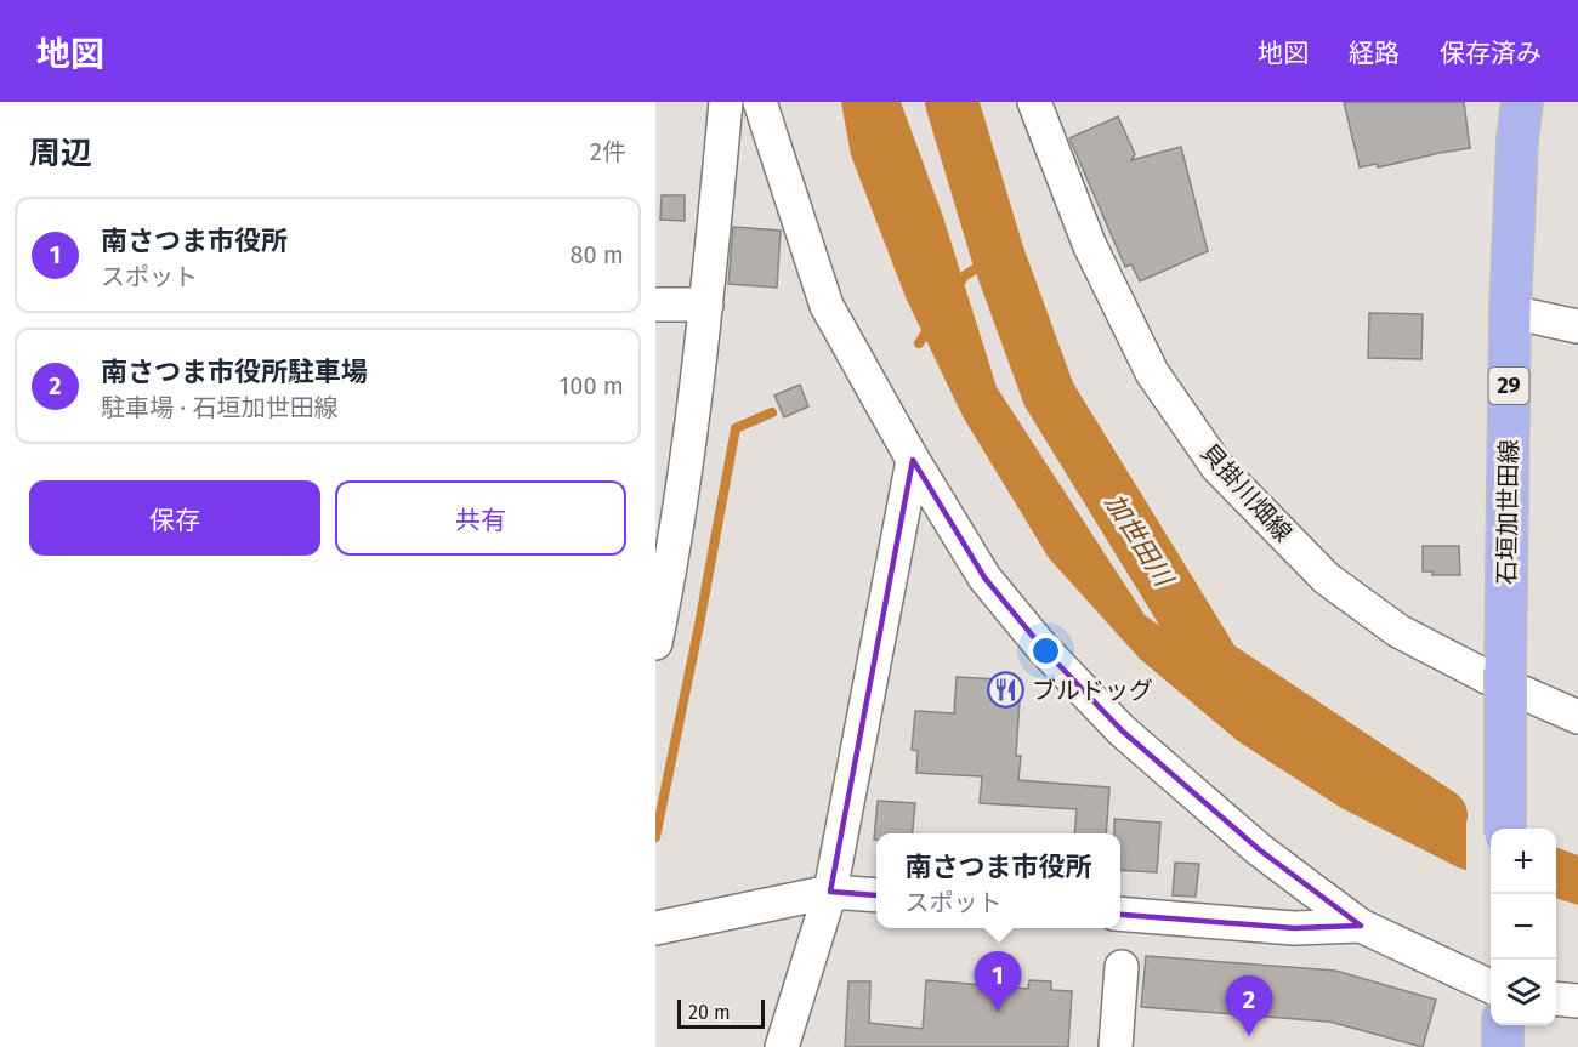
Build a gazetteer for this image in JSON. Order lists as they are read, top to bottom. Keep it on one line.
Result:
{"streets":{"main road":["29","石垣加世田線"],"street":["貝掛川畑線"]},"water":["加世田川"],"places":{"restaurant":["ブルドッグ"]},"scale_bar":"20 m","page":{"header":"地図","nav":["地図","経路","保存済み"],"heading":["周辺","2件"],"list":[{"mark":"1","name":"南さつま市役所","note":"スポット","value":"80 m"},{"mark":"2","name":"南さつま市役所駐車場","note":"駐車場 · 石垣加世田線","value":"100 m"}],"buttons":["保存","共有"],"map_buttons":["+","−"],"popup":["南さつま市役所","スポット"],"pins":["1","2"],"scale":"20 m"}}
